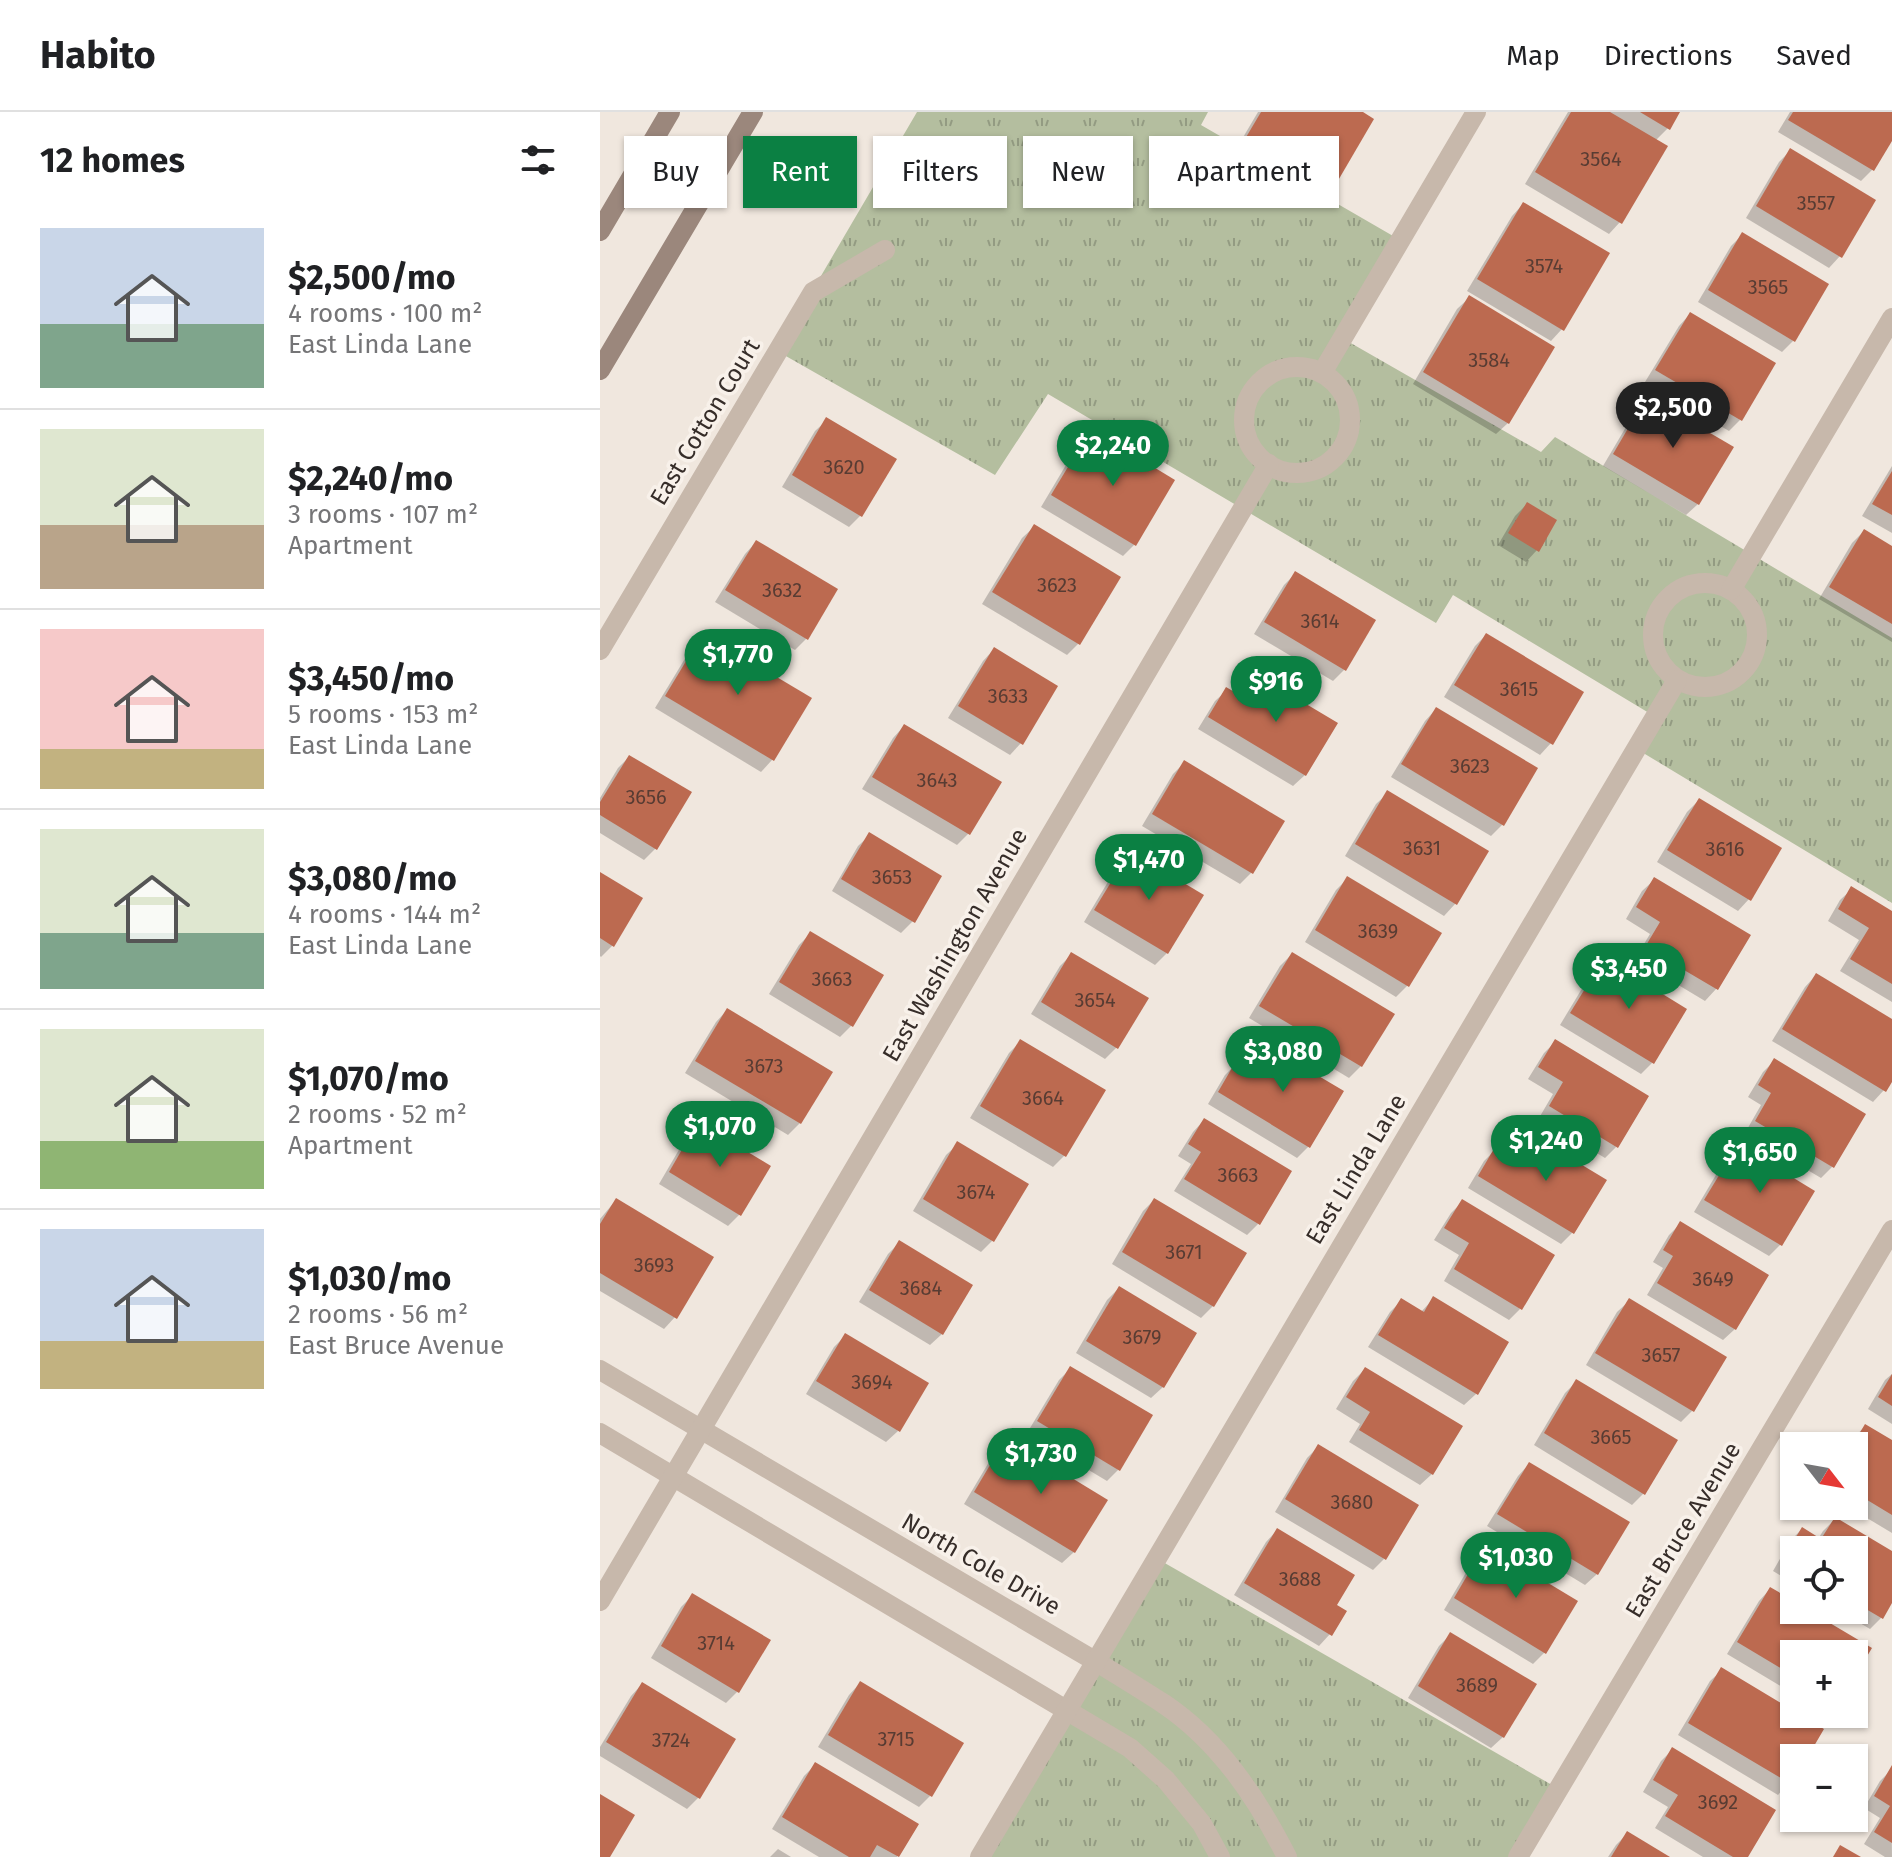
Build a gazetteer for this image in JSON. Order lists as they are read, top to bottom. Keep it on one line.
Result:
{"streets":{"street":["East Cotton Court","East Washington Avenue","East Linda Lane","East Bruce Avenue","North Cole Drive"]},"crossings":[["East Washington Avenue","North Cole Drive"],["East Linda Lane","North Cole Drive"]],"house_numbers":["3564","3557","3574","3565","3584","3620","3623","3632","3614","3615","3633","3623","3643","3656","3631","3616","3653","3639","3663","3654","3673","3664","3663","3674","3671","3693","3649","3684","3679","3657","3694","3665","3680","3688","3714","3689","3715","3724","3692"],"north":"bottom right","page":{"header":"Habito","nav":["Map","Directions","Saved"],"heading":"12 homes","chip":["Buy","Rent","Filters","New","Apartment"],"list":[{"name":"$2,500/mo","note":"4 rooms · 100 m² · East Linda Lane"},{"name":"$2,240/mo","note":"3 rooms · 107 m² · Apartment"},{"name":"$3,450/mo","note":"5 rooms · 153 m² · East Linda Lane"},{"name":"$3,080/mo","note":"4 rooms · 144 m² · East Linda Lane"},{"name":"$1,070/mo","note":"2 rooms · 52 m² · Apartment"},{"name":"$1,030/mo","note":"2 rooms · 56 m² · East Bruce Avenue"}],"price":["$2,500","$2,240","$1,770","$916","$1,470","$3,450","$3,080","$1,070","$1,240","$1,650","$1,730","$1,030"],"map_buttons":["+","−"]}}
